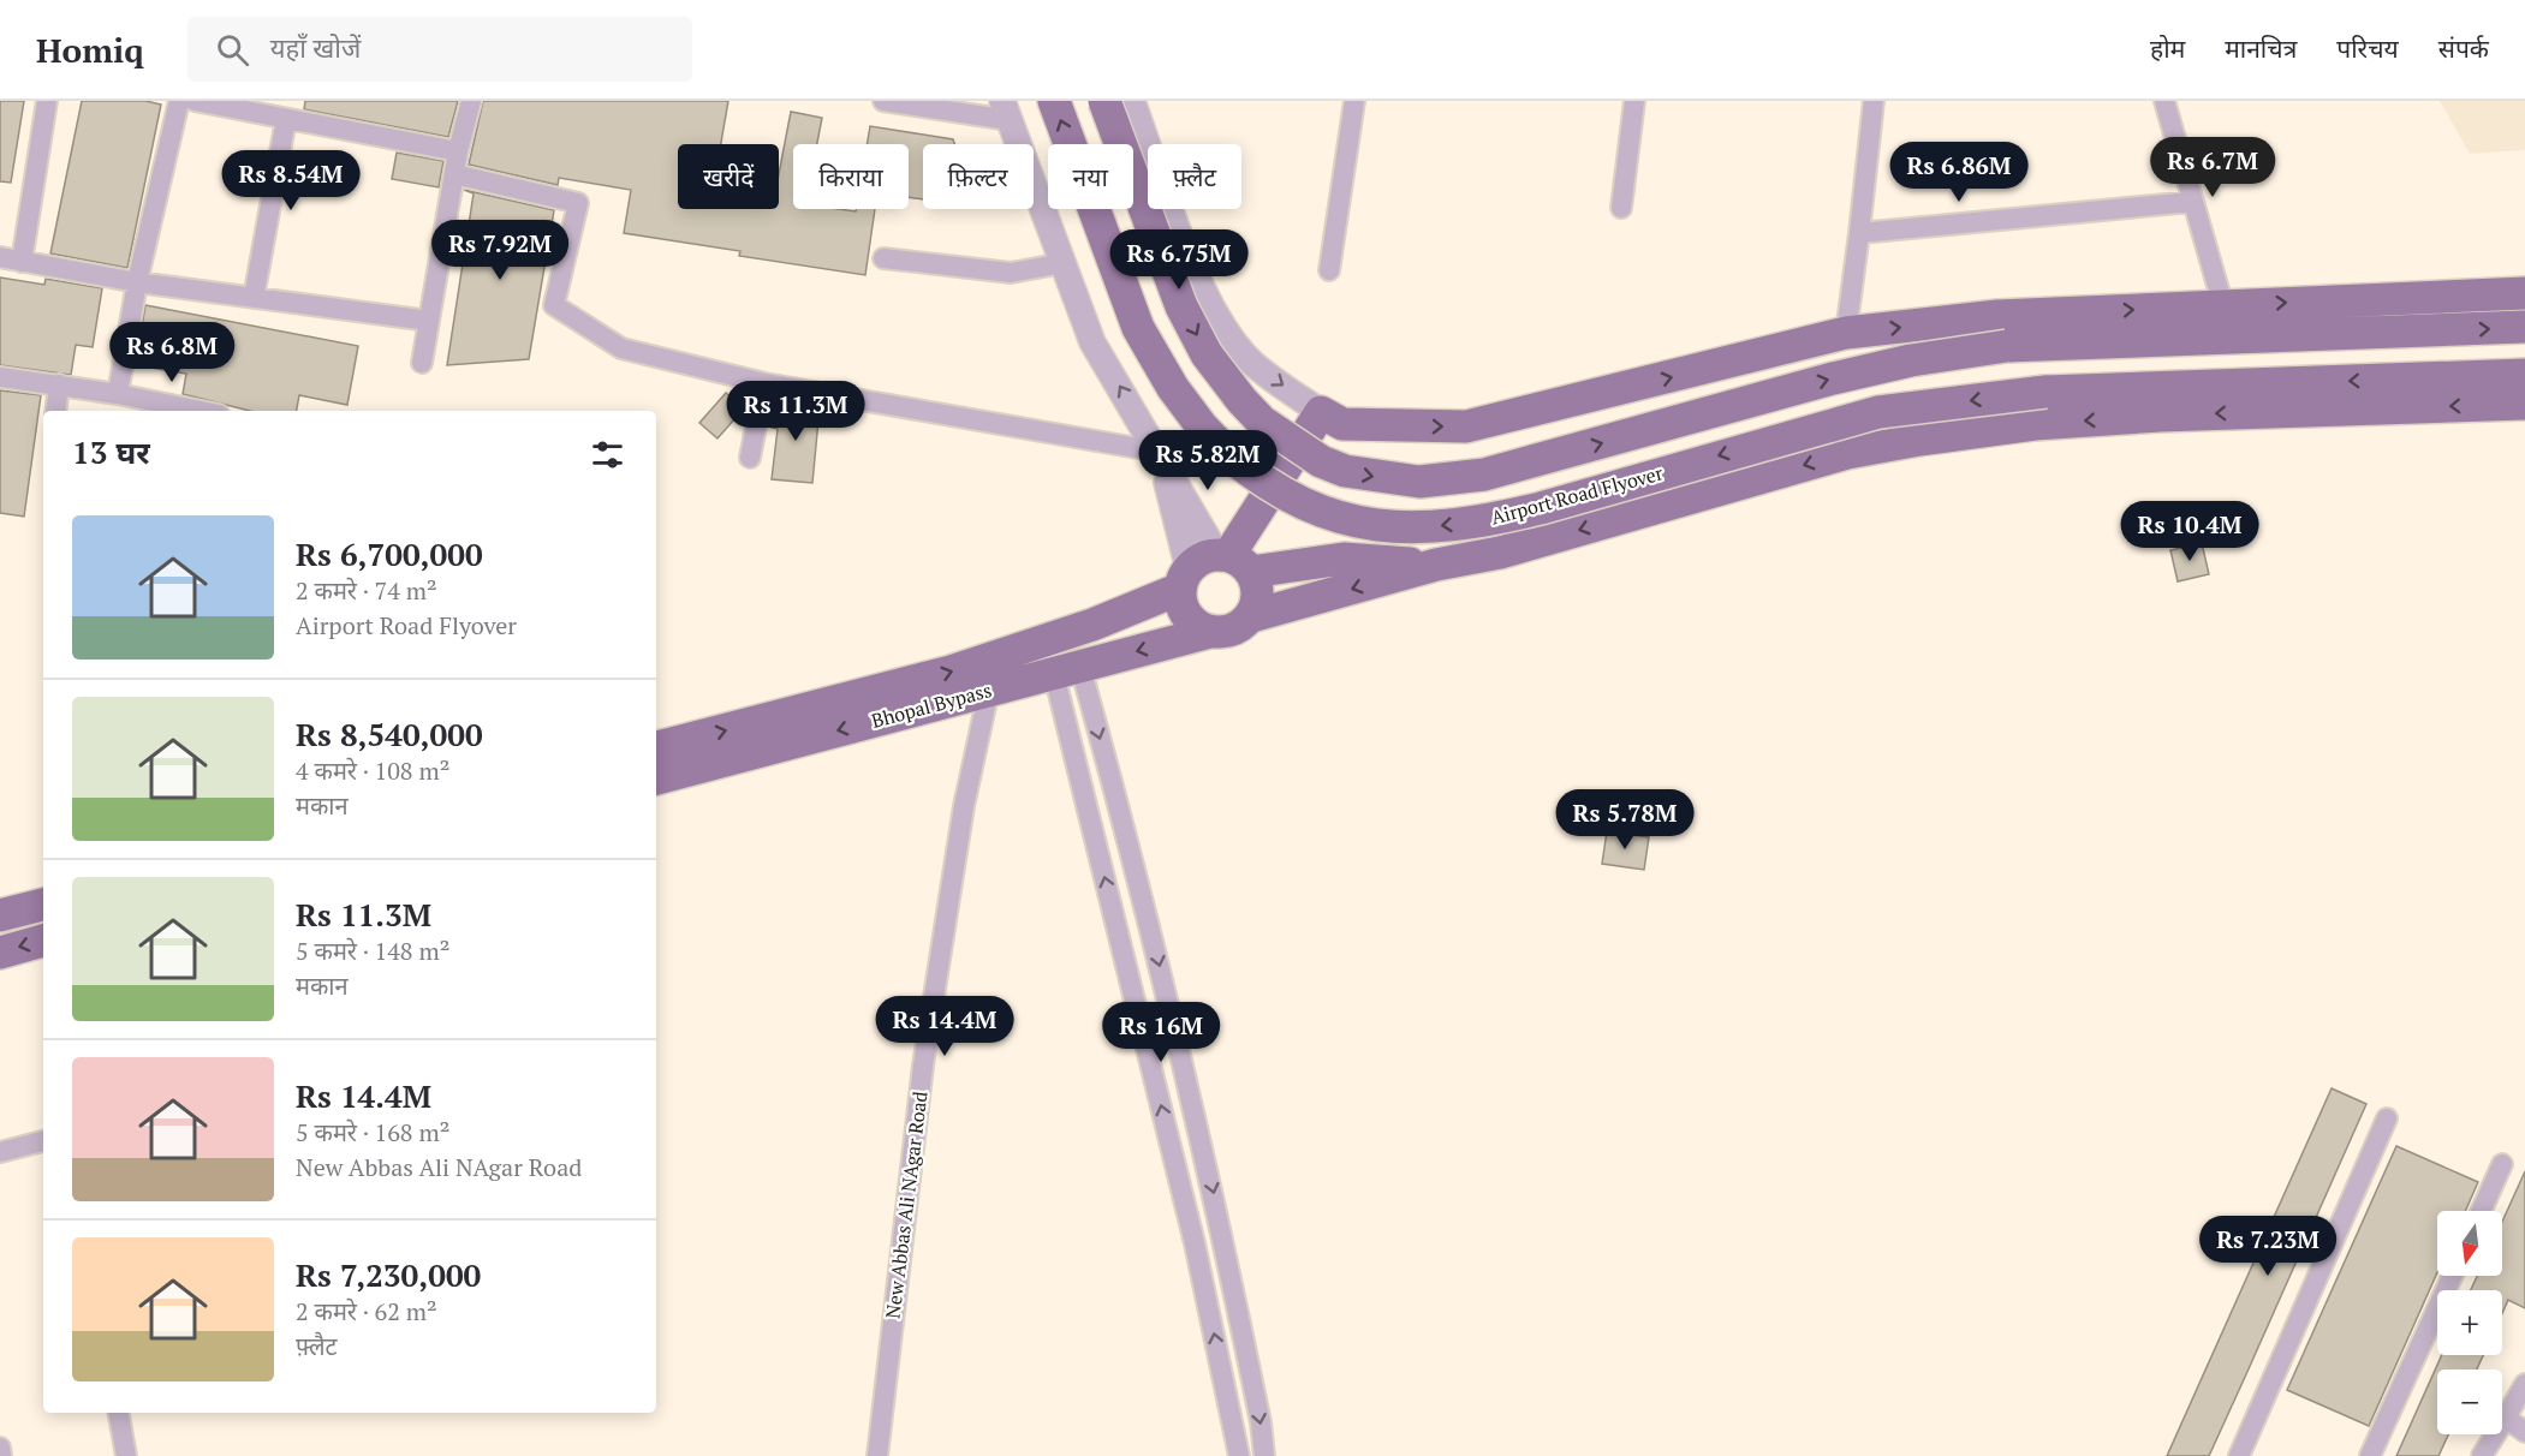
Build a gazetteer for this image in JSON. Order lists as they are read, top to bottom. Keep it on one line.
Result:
{"streets":{"main road":["Airport Road Flyover","Bhopal Bypass"],"street":["New Abbas Ali NAgar Road"]},"crossings":[["Bhopal Bypass","New Abbas Ali NAgar Road"]],"north":"bottom","page":{"header":"Homiq","search":"यहाँ खोजें","nav":["होम","मानचित्र","परिचय","संपर्क"],"price":["Rs 6.7M","Rs 6.86M","Rs 8.54M","Rs 7.92M","Rs 6.75M","Rs 6.8M","Rs 11.3M","Rs 5.82M","Rs 10.4M","Rs 5.78M","Rs 14.4M","Rs 16M","Rs 7.23M"],"chip":["खरीदें","किराया","फ़िल्टर","नया","फ़्लैट"],"heading":"13 घर","list":[{"name":"Rs 6,700,000","note":"2 कमरे · 74 m² · Airport Road Flyover"},{"name":"Rs 8,540,000","note":"4 कमरे · 108 m² · मकान"},{"name":"Rs 11.3M","note":"5 कमरे · 148 m² · मकान"},{"name":"Rs 14.4M","note":"5 कमरे · 168 m² · New Abbas Ali NAgar Road"},{"name":"Rs 7,230,000","note":"2 कमरे · 62 m² · फ़्लैट"}],"map_buttons":["+","−"]}}
